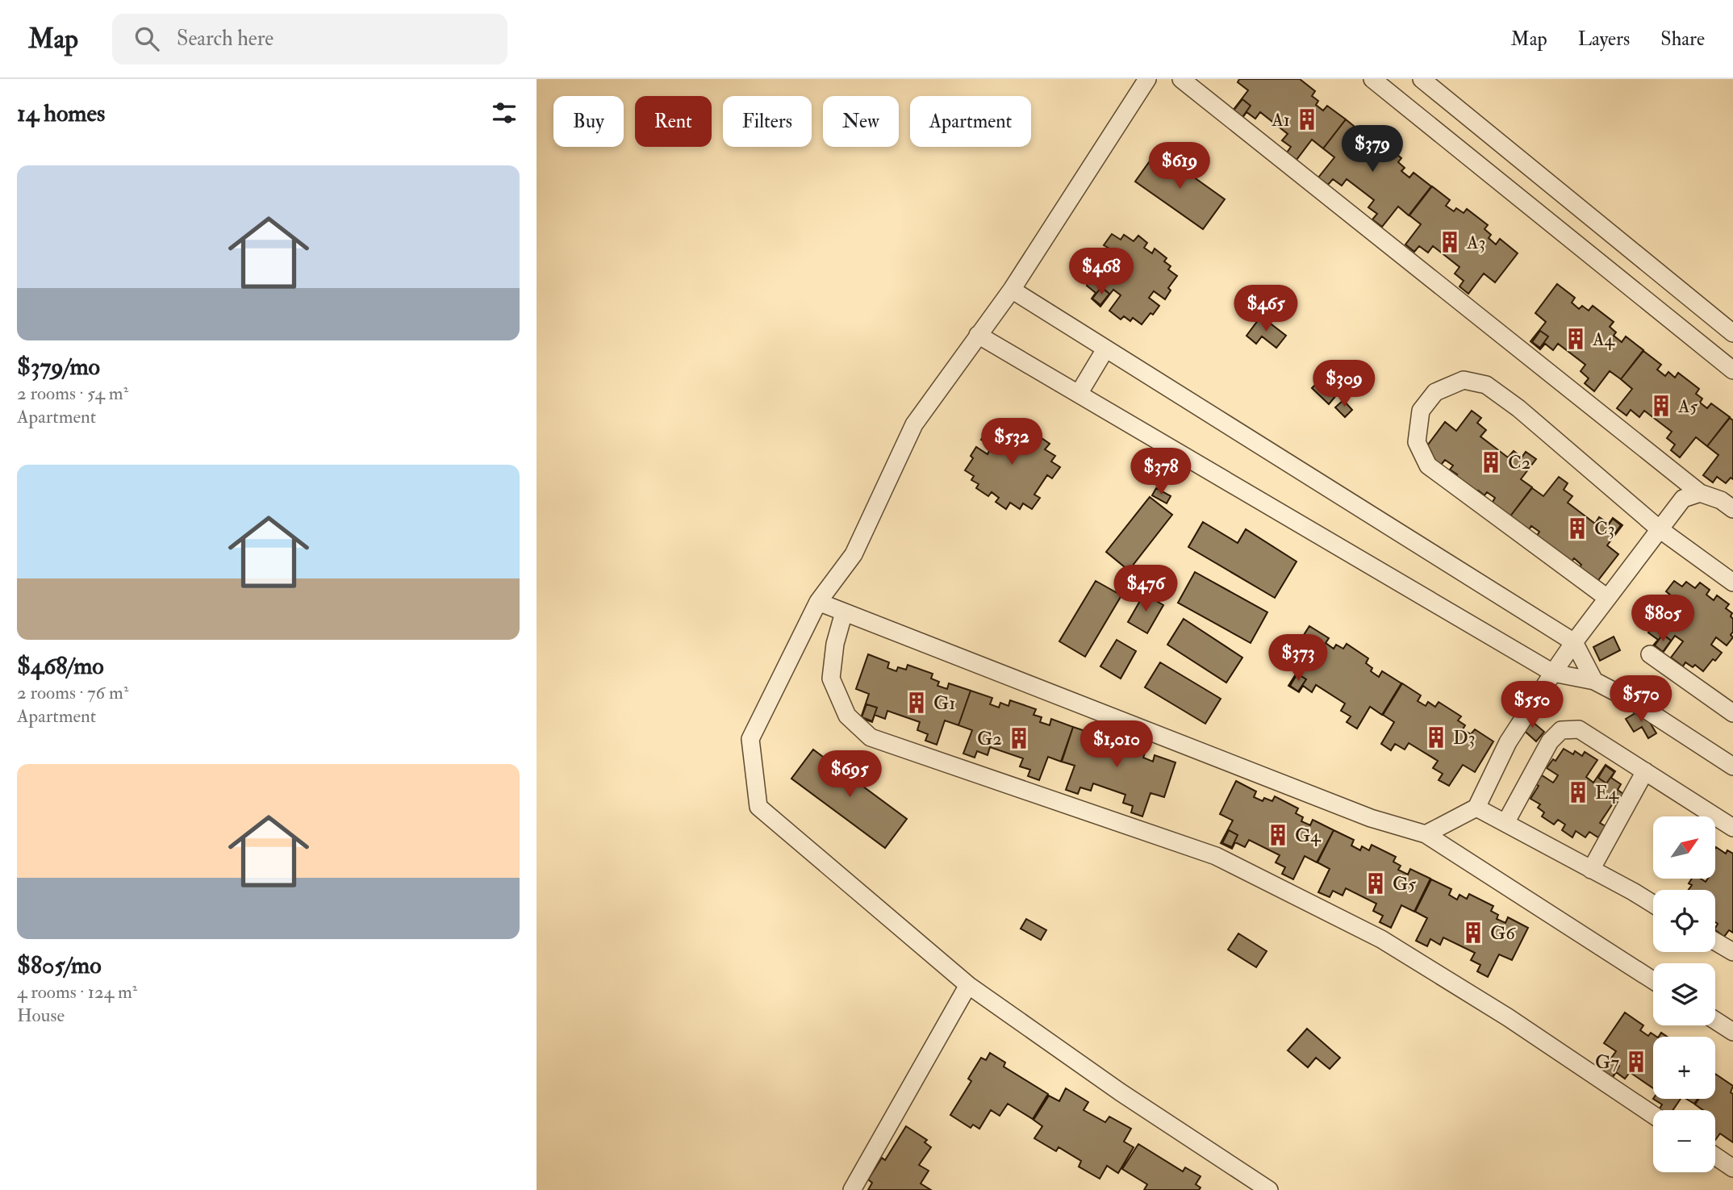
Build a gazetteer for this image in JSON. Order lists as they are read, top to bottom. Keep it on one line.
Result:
{"places":{"building":["A1","A3","A4","A5","C2","C3","G1","D3","G2","E4","G4","G5","G6","G7"]},"north":"top right","page":{"header":"Map","search":"Search here","nav":["Map","Layers","Share"],"heading":"14 homes","chip":["Buy","Rent","Filters","New","Apartment"],"price":["$379","$619","$468","$465","$309","$532","$378","$476","$805","$373","$570","$550","$1,010","$695"],"list":[{"name":"$379/mo","note":"2 rooms · 54 m² · Apartment"},{"name":"$468/mo","note":"2 rooms · 76 m² · Apartment"},{"name":"$805/mo","note":"4 rooms · 124 m² · House"}],"map_buttons":["+","−"]}}
